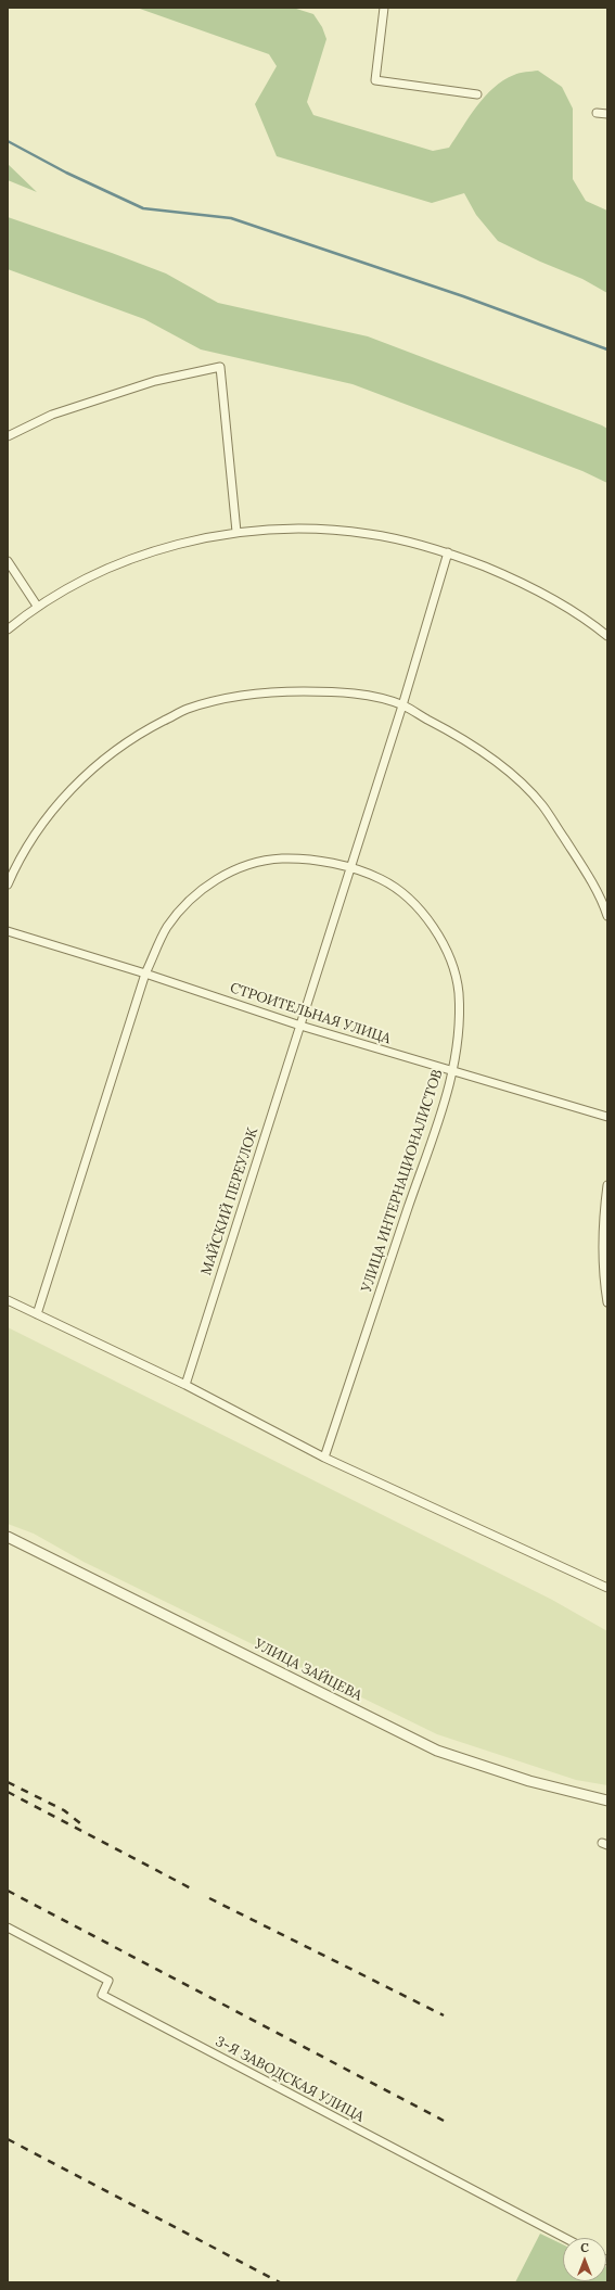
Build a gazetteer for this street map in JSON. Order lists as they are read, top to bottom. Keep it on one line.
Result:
{"streets":{"street":["СТРОИТЕЛЬНАЯ УЛИЦА","УЛИЦА ИНТЕРНАЦИОНАЛИСТОВ","МАЙСКИЙ ПЕРЕУЛОК","УЛИЦА ЗАЙЦЕВА","3-Я ЗАВОДСКАЯ УЛИЦА"]},"crossings":[["СТРОИТЕЛЬНАЯ УЛИЦА","УЛИЦА ИНТЕРНАЦИОНАЛИСТОВ"],["СТРОИТЕЛЬНАЯ УЛИЦА","МАЙСКИЙ ПЕРЕУЛОК"],["УЛИЦА ИНТЕРНАЦИОНАЛИСТОВ","МАЙСКИЙ ПЕРЕУЛОК"]],"north":"top"}
